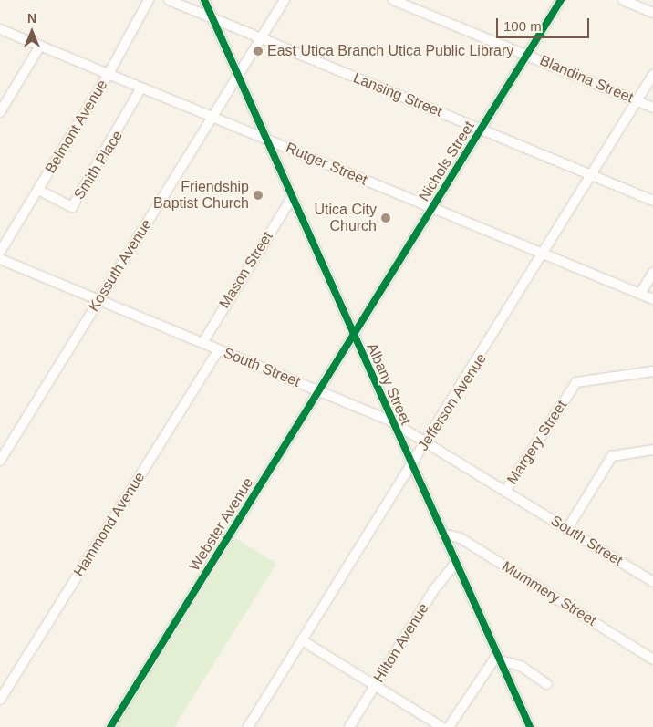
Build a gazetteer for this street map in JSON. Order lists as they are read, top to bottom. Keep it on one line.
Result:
{"streets":{"street":["Blandina Street","Lansing Street","Belmont Avenue","Nichols Street","Rutger Street","Smith Place","Kossuth Avenue","Mason Street","South Street","Albany Street","Jefferson Avenue","Margery Street","Hammond Avenue","Webster Avenue","Mummery Street","Hilton Avenue"]},"crossings":[["Blandina Street","Nichols Street"],["Blandina Street","Jefferson Avenue"],["Lansing Street","Nichols Street"],["Lansing Street","Kossuth Avenue"],["Lansing Street","Albany Street"],["Lansing Street","Jefferson Avenue"],["Belmont Avenue","Rutger Street"],["Belmont Avenue","Smith Place"],["Nichols Street","Rutger Street"],["Nichols Street","Albany Street"],["Nichols Street","Webster Avenue"],["Rutger Street","Smith Place"],["Rutger Street","Kossuth Avenue"],["Rutger Street","Albany Street"],["Rutger Street","Jefferson Avenue"],["Kossuth Avenue","South Street"],["Kossuth Avenue","Albany Street"],["Mason Street","South Street"],["Mason Street","Albany Street"],["South Street","Albany Street"],["South Street","Jefferson Avenue"],["South Street","Margery Street"],["South Street","Hammond Avenue"],["South Street","Webster Avenue"],["Albany Street","Jefferson Avenue"],["Albany Street","Webster Avenue"],["Albany Street","Mummery Street"],["Albany Street","Hilton Avenue"]],"places":["East Utica Branch Utica Public Library","Friendship Baptist Church","Utica City Church"],"scale_bar":"100 m","north":"top"}
